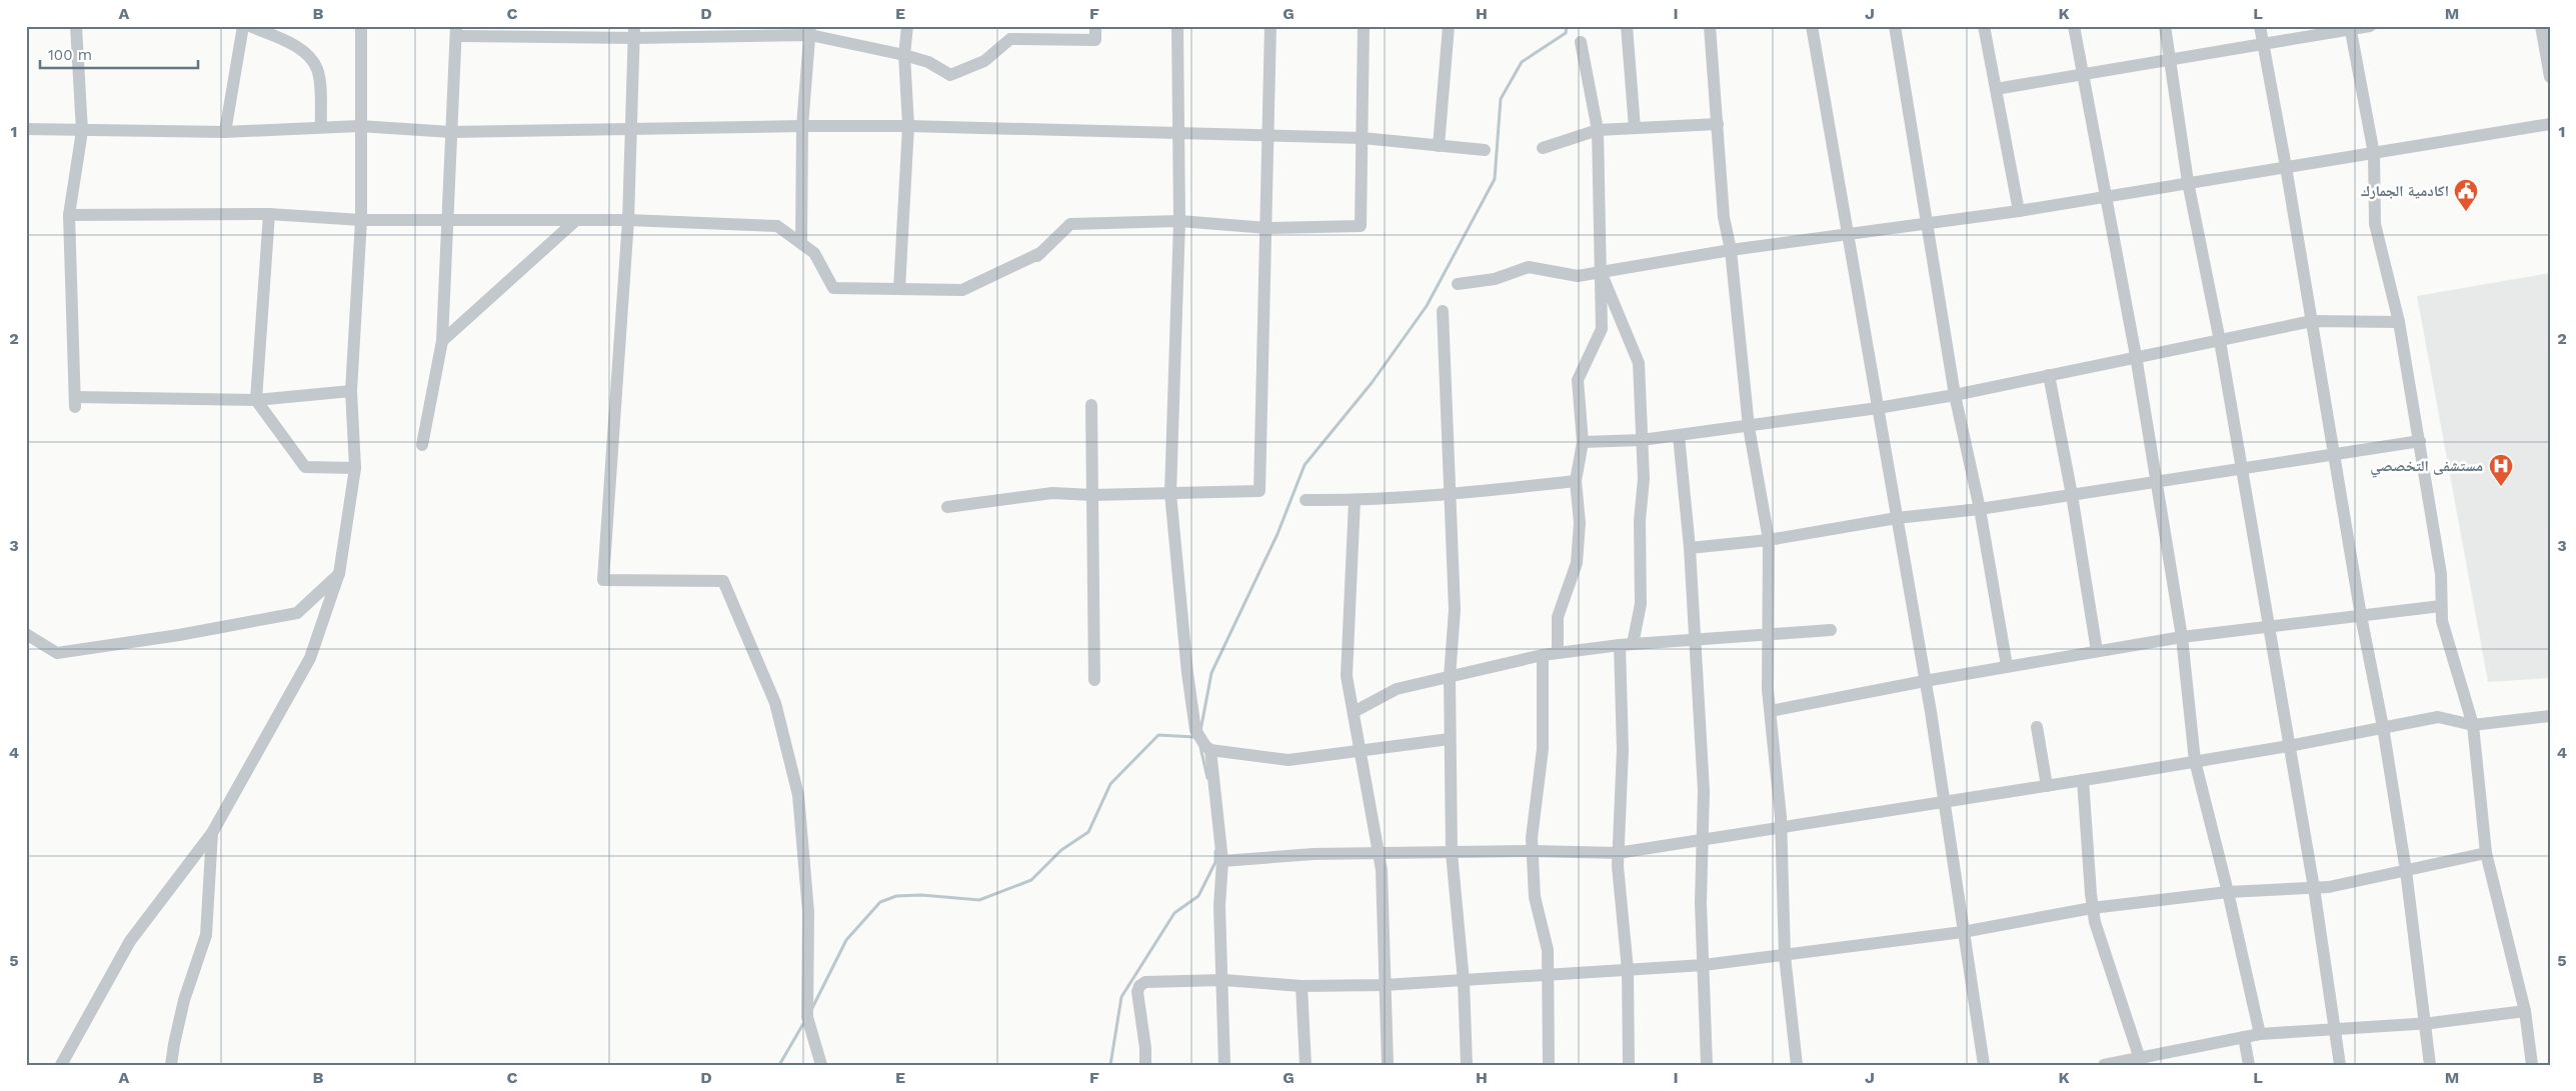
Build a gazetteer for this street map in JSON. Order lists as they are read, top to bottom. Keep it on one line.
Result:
{"places":{"public building":["اكادمية الجمارك"],"hospital":["مستشفى التخصصي"]},"scale_bar":"100 m","grid":{"columns":["A","B","C","D","E","F","G","H","I","J","K","L","M"],"rows":["1","2","3","4","5"]}}
